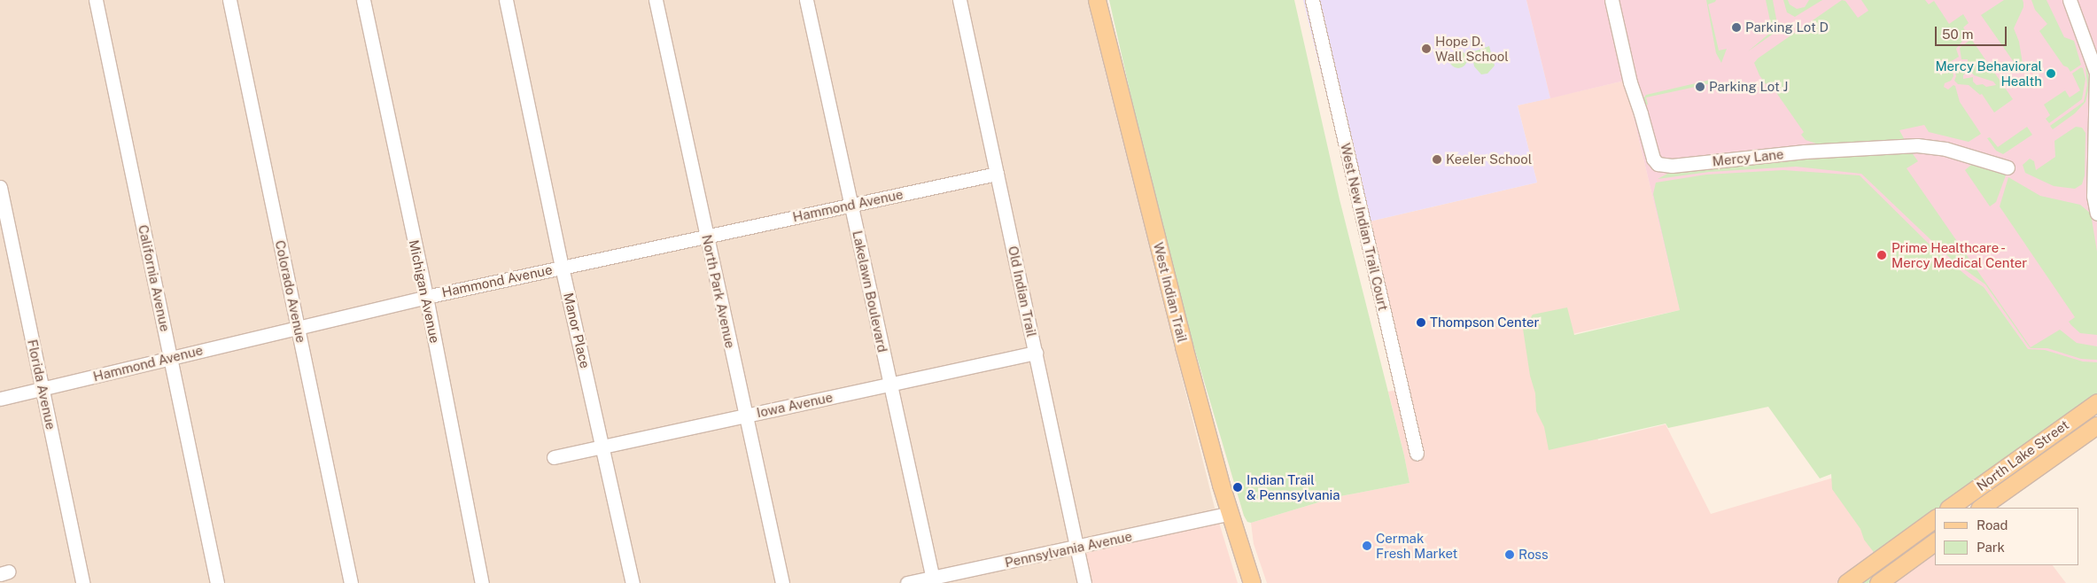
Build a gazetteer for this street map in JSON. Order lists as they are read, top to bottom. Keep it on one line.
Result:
{"streets":{"main road":["West Indian Trail","North Lake Street"],"street":["Mercy Lane","Hammond Avenue","West New Indian Trail Court","California Avenue","Colorado Avenue","Michigan Avenue","North Park Avenue","Lakelawn Boulevard","Old Indian Trail","Manor Place","Florida Avenue","Iowa Avenue","Pennsylvania Avenue"]},"crossings":[["Hammond Avenue","California Avenue"],["Hammond Avenue","Colorado Avenue"],["Hammond Avenue","Michigan Avenue"],["Hammond Avenue","North Park Avenue"],["Hammond Avenue","Lakelawn Boulevard"],["Hammond Avenue","Old Indian Trail"],["Hammond Avenue","Manor Place"],["Hammond Avenue","Florida Avenue"],["North Park Avenue","Iowa Avenue"],["Lakelawn Boulevard","Iowa Avenue"],["Lakelawn Boulevard","Pennsylvania Avenue"],["Old Indian Trail","Iowa Avenue"],["Old Indian Trail","Pennsylvania Avenue"],["West Indian Trail","Pennsylvania Avenue"],["Manor Place","Iowa Avenue"]],"places":["Parking Lot D","Hope D. Wall School","Mercy Behavioral Health","Parking Lot J","Keeler School","Prime Healthcare - Mercy Medical Center","Thompson Center","Indian Trail & Pennsylvania","Cermak Fresh Market","Ross"],"legend":["Road","Park"],"scale_bar":"50 m"}
